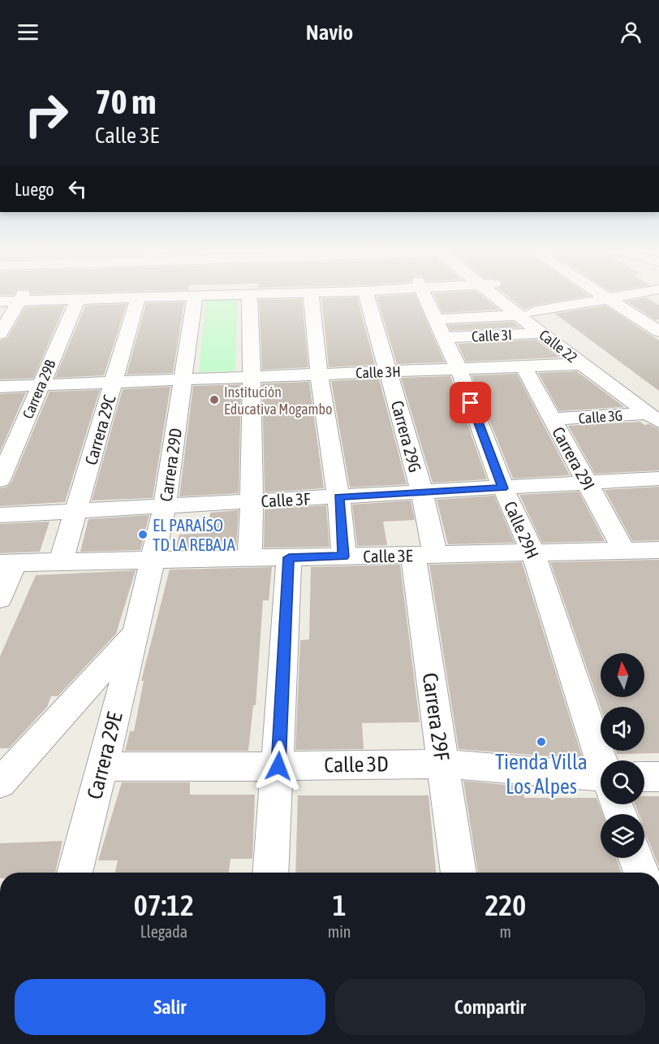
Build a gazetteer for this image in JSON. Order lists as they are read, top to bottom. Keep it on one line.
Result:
{"streets":{"street":["Calle 3I","Calle 22","Calle 3H","Carrera 29B","Calle 3G","Carrera 29C","Carrera 29G","Carrera 29I","Carrera 29D","Calle 3F","Calle 29H","Calle 3E","Carrera 29F","Carrera 29E","Calle 3D"]},"crossings":[["Calle 3I","Calle 22"],["Calle 3I","Calle 29H"],["Calle 22","Calle 3H"],["Calle 22","Calle 3G"],["Calle 3H","Carrera 29B"],["Calle 3H","Carrera 29C"],["Calle 3H","Carrera 29G"],["Calle 3H","Carrera 29I"],["Calle 3H","Carrera 29D"],["Calle 3H","Calle 29H"],["Calle 3G","Carrera 29I"],["Carrera 29C","Calle 3F"],["Carrera 29C","Calle 3E"],["Carrera 29G","Calle 3F"],["Carrera 29G","Calle 3E"],["Carrera 29G","Carrera 29F"],["Carrera 29I","Calle 3F"],["Carrera 29I","Calle 3E"],["Carrera 29D","Calle 3F"],["Carrera 29D","Calle 3E"],["Carrera 29D","Carrera 29E"],["Calle 3F","Calle 29H"],["Calle 29H","Calle 3E"],["Calle 3E","Carrera 29F"],["Carrera 29F","Calle 3D"],["Carrera 29E","Calle 3D"]],"places":["Institución Educativa Mogambo","EL PARAÍSO TD LA REBAJA","Tienda Villa Los Alpes"],"north":"top","page":{"header":"Navio","turn":["70 m","Calle 3E"],"then":"Luego","eta":["07:12","Llegada","1","min","220","m"],"buttons":["Salir","Compartir"]}}
